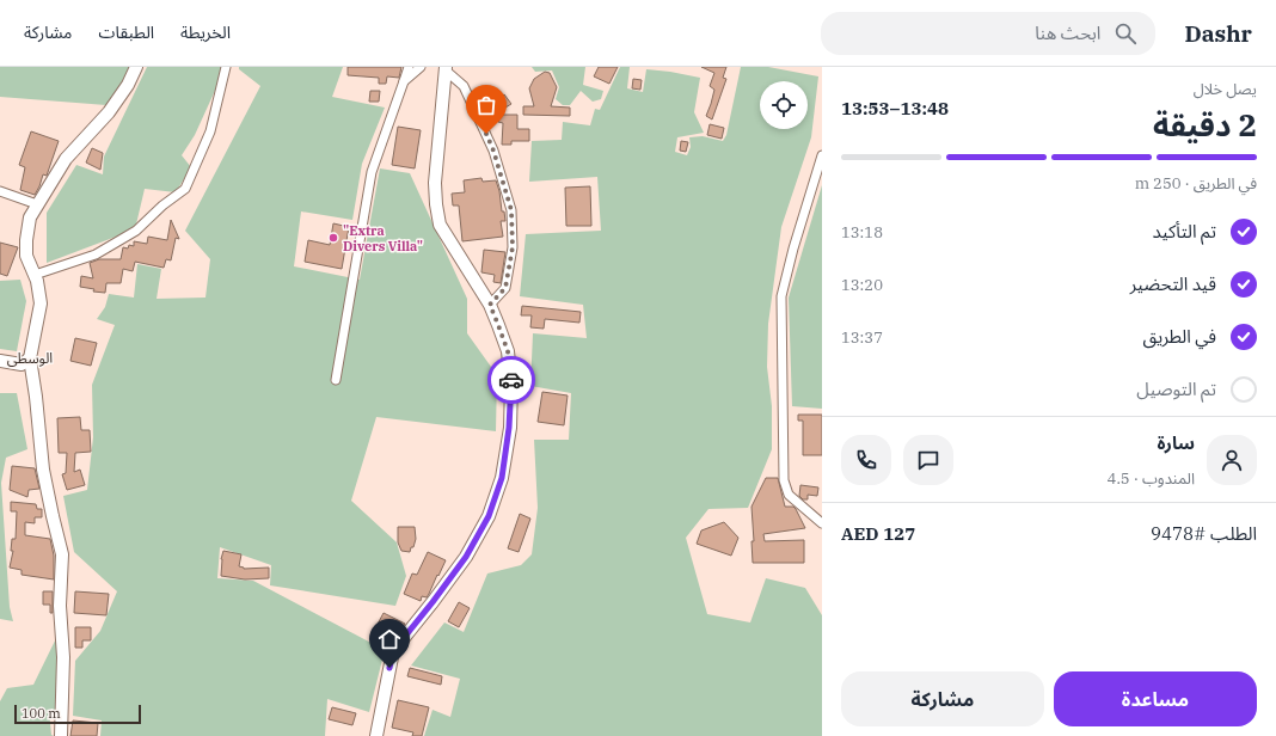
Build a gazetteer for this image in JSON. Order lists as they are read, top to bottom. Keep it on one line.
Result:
{"districts":["الوسطى"],"places":["\"Extra Divers Villa\""],"scale_bar":"100 m","page":{"header":"Dashr","search":"ابحث هنا","nav":["الخريطة","الطبقات","مشاركة"],"heading":["2 دقيقة","يصل خلال","13:48–13:53"],"panel":["سارة","المندوب · 4.5","الطلب #9478","AED 127"],"bar":"في الطريق · 250 m","list":[["تم التأكيد","13:18"],["قيد التحضير","13:20"],["في الطريق","13:37"],"تم التوصيل"],"buttons":["مساعدة","مشاركة"],"scale":"100 m"}}
